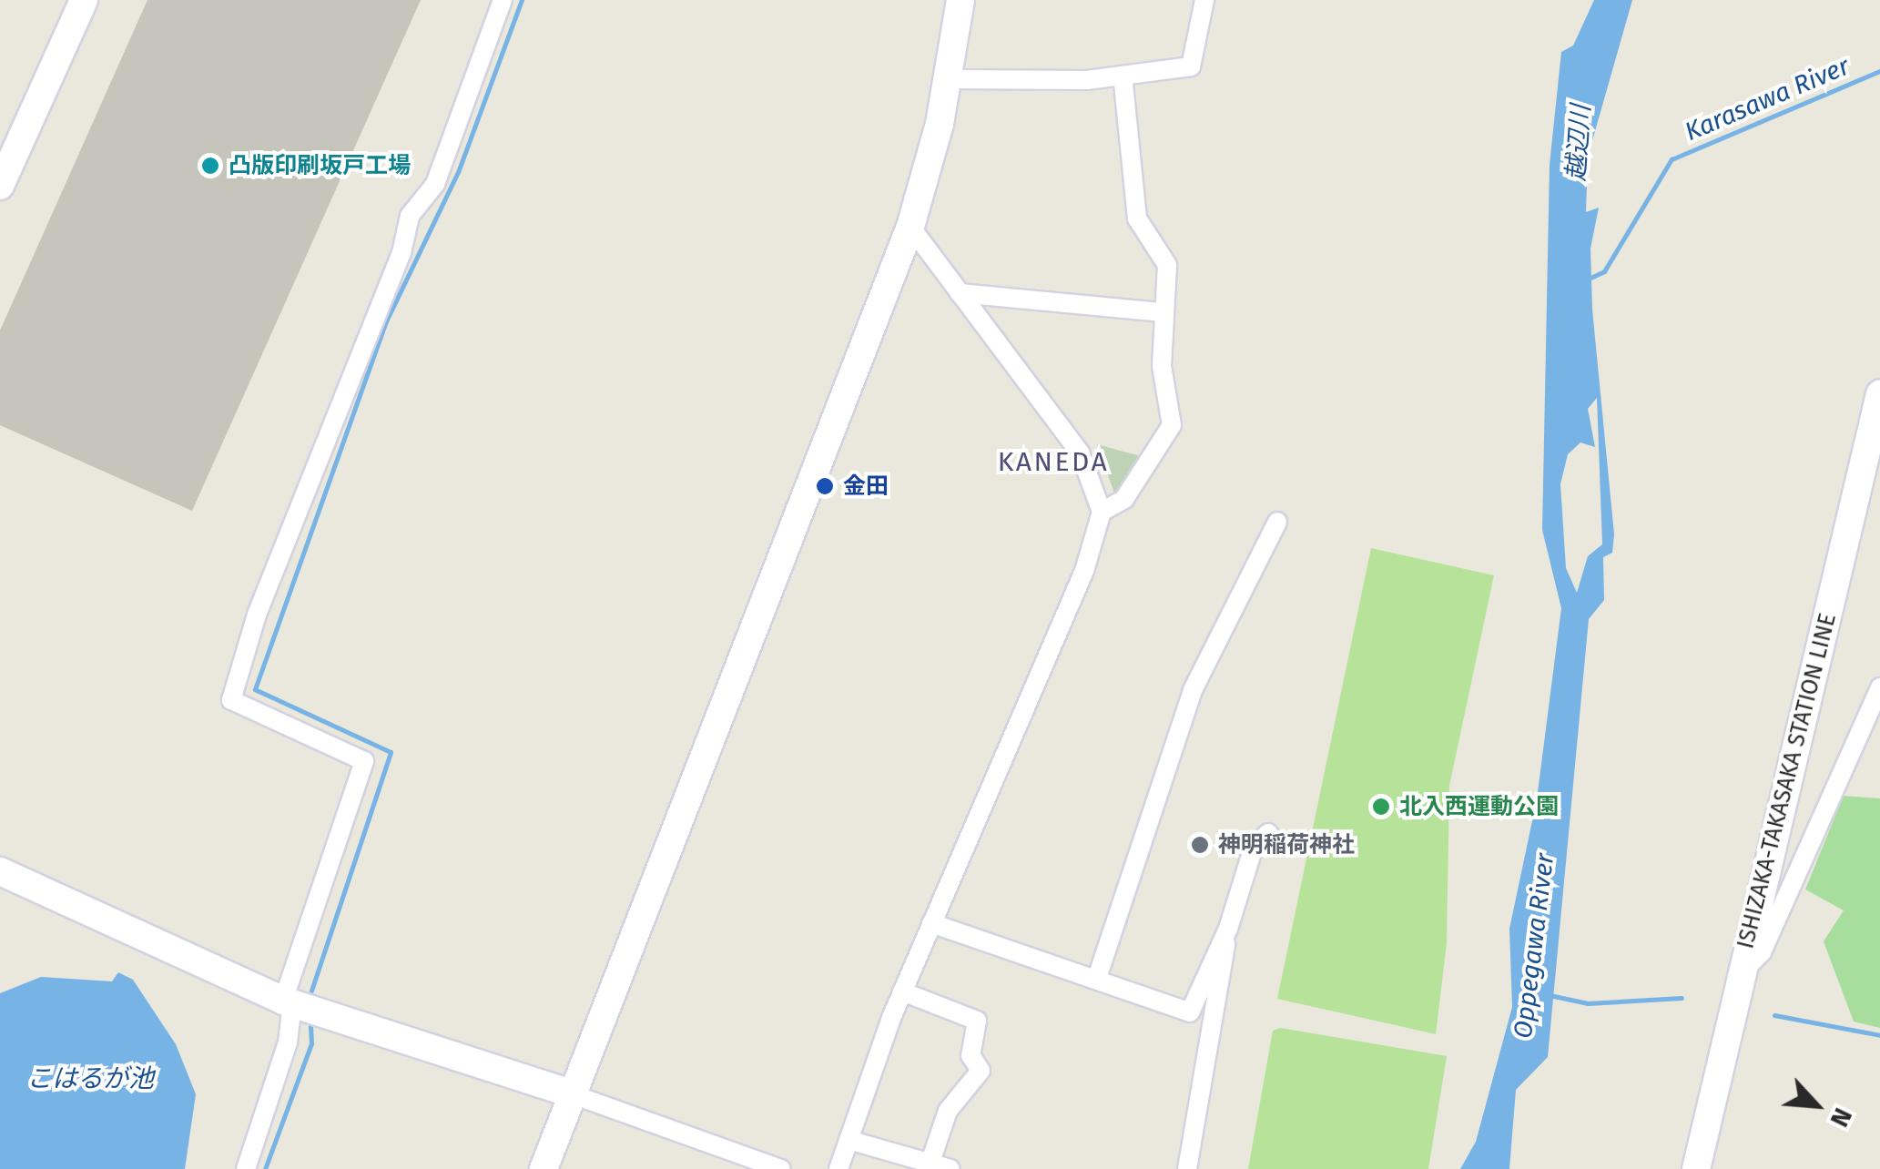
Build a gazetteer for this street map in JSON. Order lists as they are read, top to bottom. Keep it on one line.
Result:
{"streets":{"street":["ISHIZAKA-TAKASAKA STATION LINE"]},"districts":["KANEDA"],"water":["Karasawa River","越辺川","Oppegawa River","こはるが池"],"places":["凸版印刷坂戸工場","金田","北入西運動公園","神明稲荷神社"],"north":"bottom right"}
